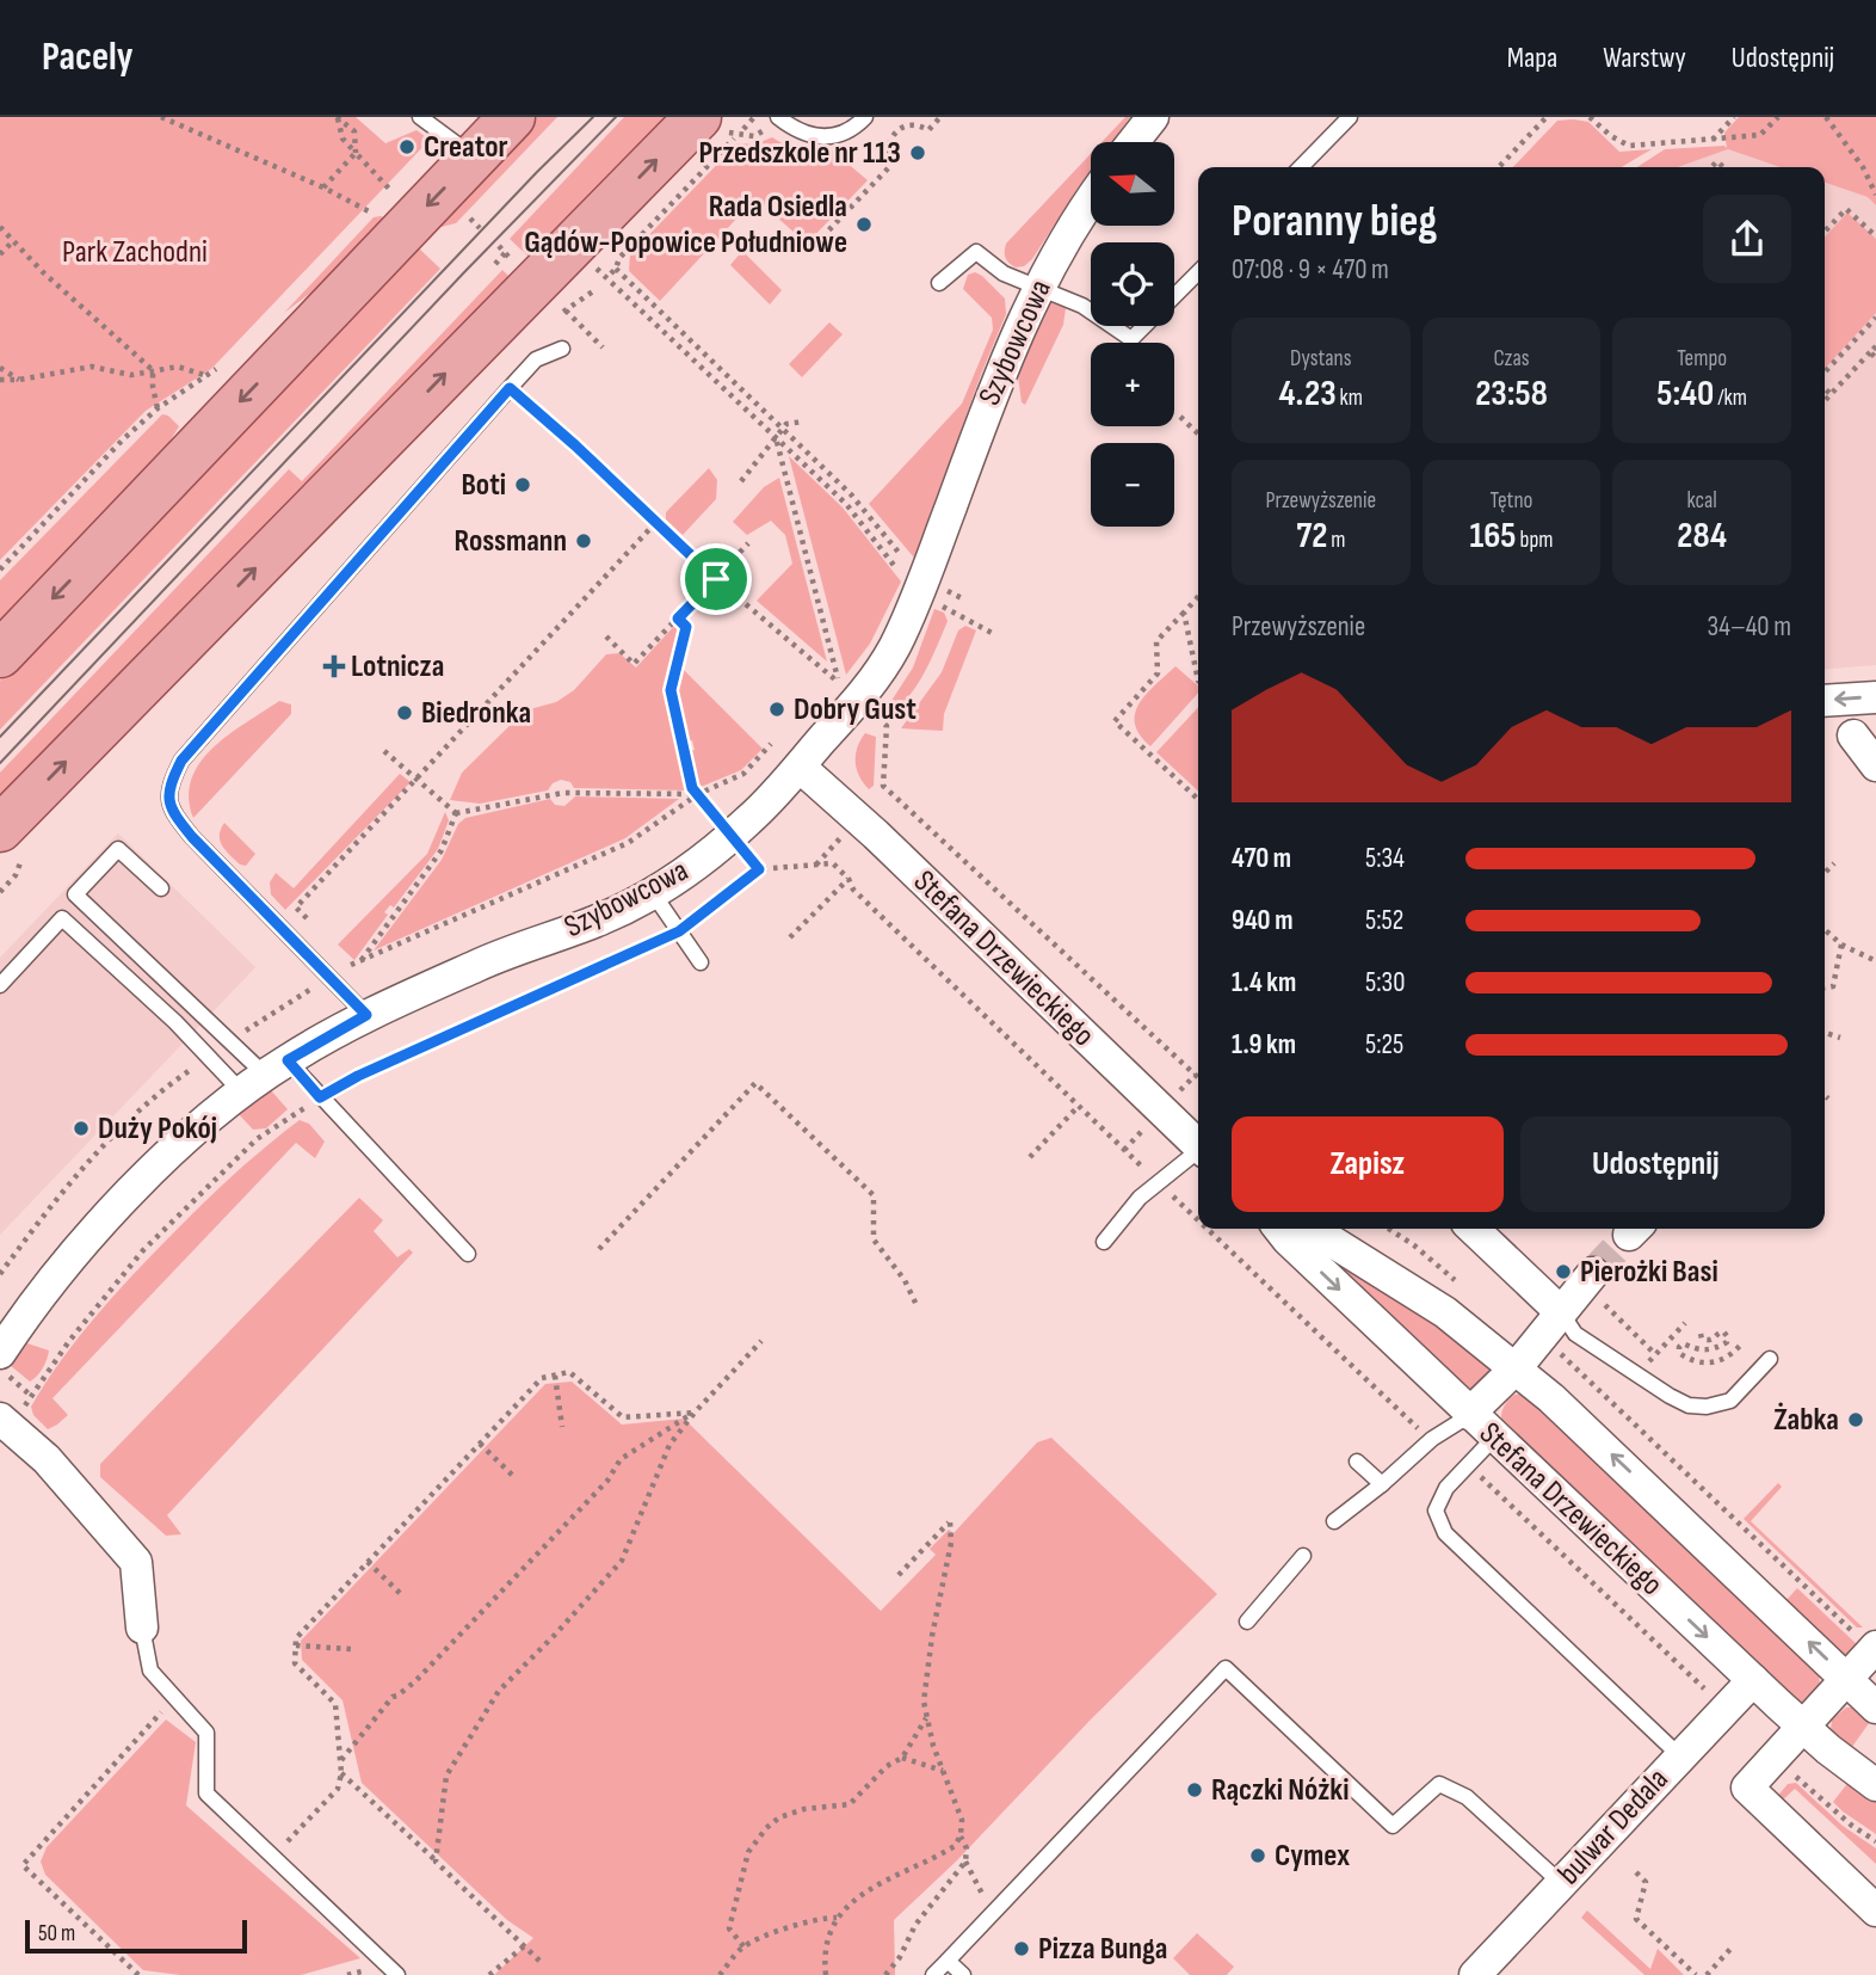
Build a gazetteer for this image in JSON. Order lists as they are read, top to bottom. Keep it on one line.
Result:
{"streets":{"street":["Szybowcowa","Stefana Drzewieckiego","bulwar Dedala"]},"crossings":[["Szybowcowa","Stefana Drzewieckiego"],["Stefana Drzewieckiego","bulwar Dedala"]],"parks":["Park Zachodni"],"places":{"other":["Creator","Przedszkole nr 113","Rada Osiedla Gądów-Popowice Południowe","Boti","Rossmann","Dobry Gust","Biedronka","Duży Pokój","Pierożki Basi","Żabka","Rączki Nóżki","Cymex","Pizza Bunga"],"health":["Lotnicza"]},"scale_bar":"50 m","north":"left","page":{"header":"Pacely","nav":["Mapa","Warstwy","Udostępnij"],"map_buttons":["+","−"],"heading":["Poranny bieg","07:08 · 9 × 470 m"],"stats":[["Dystans","4.23 km"],["Czas","23:58"],["Tempo","5:40 /km"],["Przewyższenie","72 m"],["Tętno","165 bpm"],["kcal","284"]],"chart":["Przewyższenie","34–40 m"],"list":[{"name":"470 m","note":"5:34"},{"name":"940 m","note":"5:52"},{"name":"1.4 km","note":"5:30"},{"name":"1.9 km","note":"5:25"}],"buttons":["Zapisz","Udostępnij"],"scale":"50 m"}}
